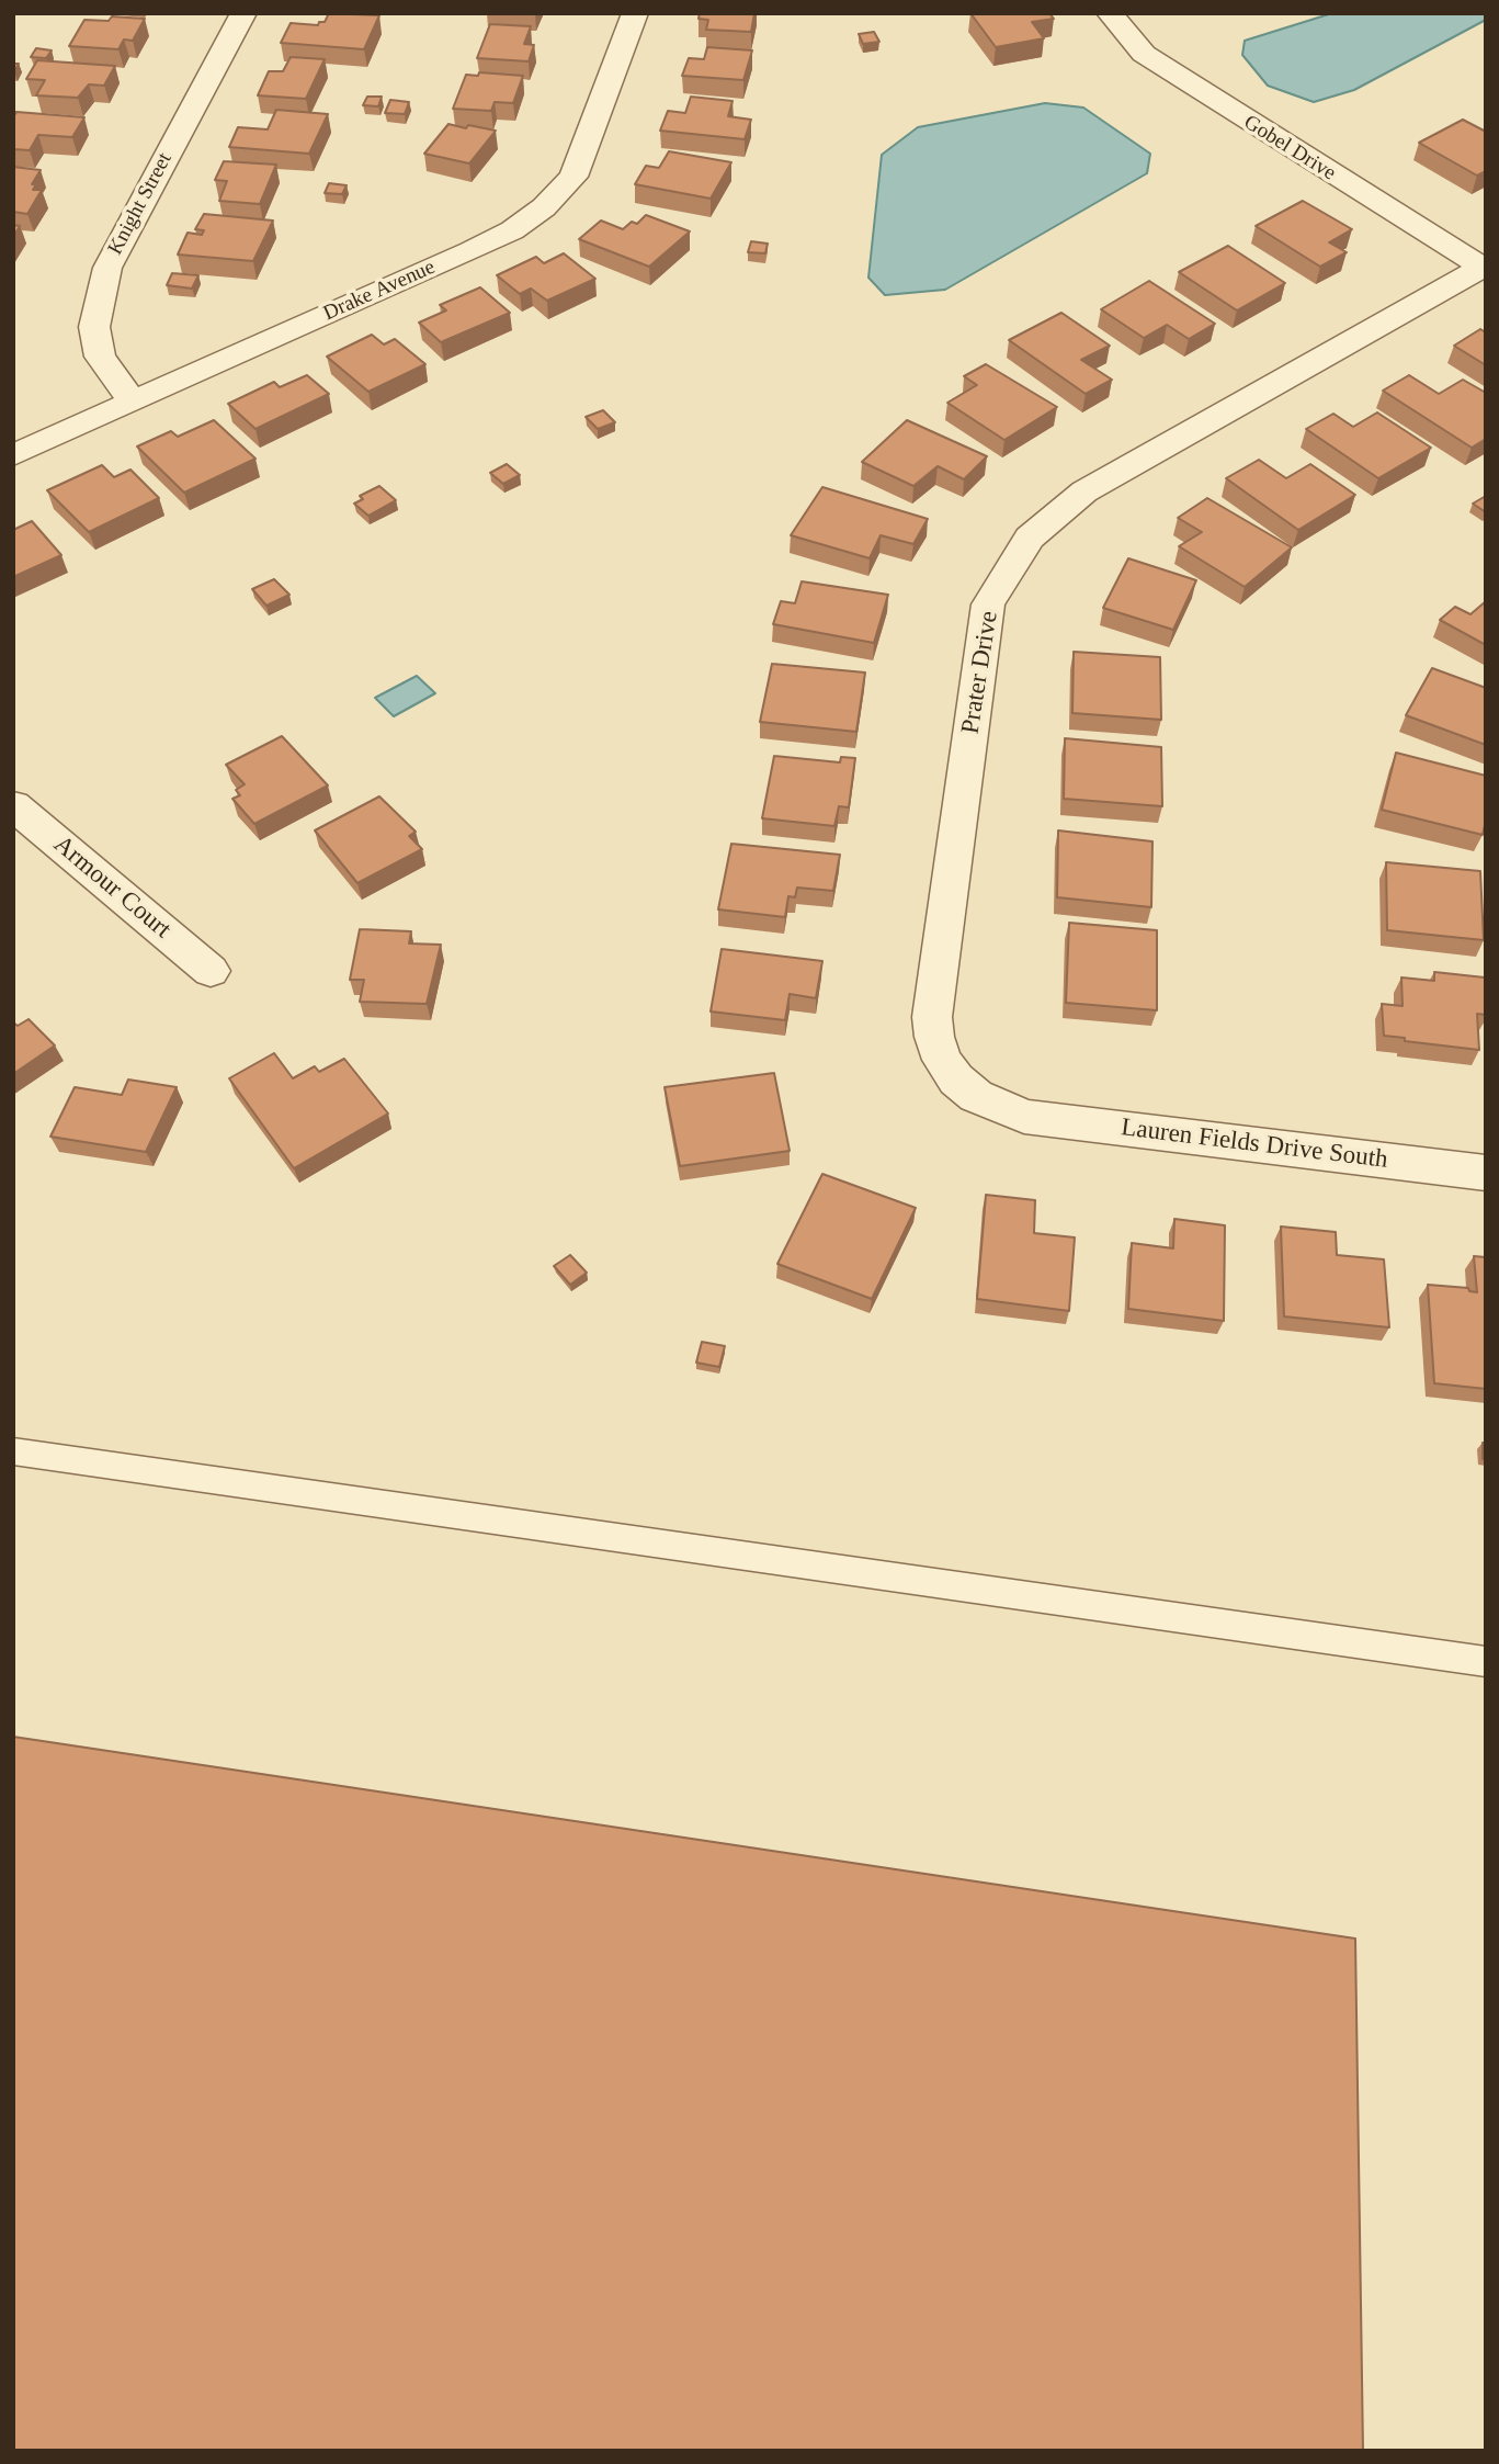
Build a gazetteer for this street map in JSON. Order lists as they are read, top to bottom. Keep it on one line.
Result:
{"streets":{"street":["Gobel Drive","Knight Street","Drake Avenue","Prater Drive","Armour Court","Lauren Fields Drive South"]},"crossings":[["Gobel Drive","Prater Drive"],["Knight Street","Drake Avenue"],["Prater Drive","Lauren Fields Drive South"]]}
